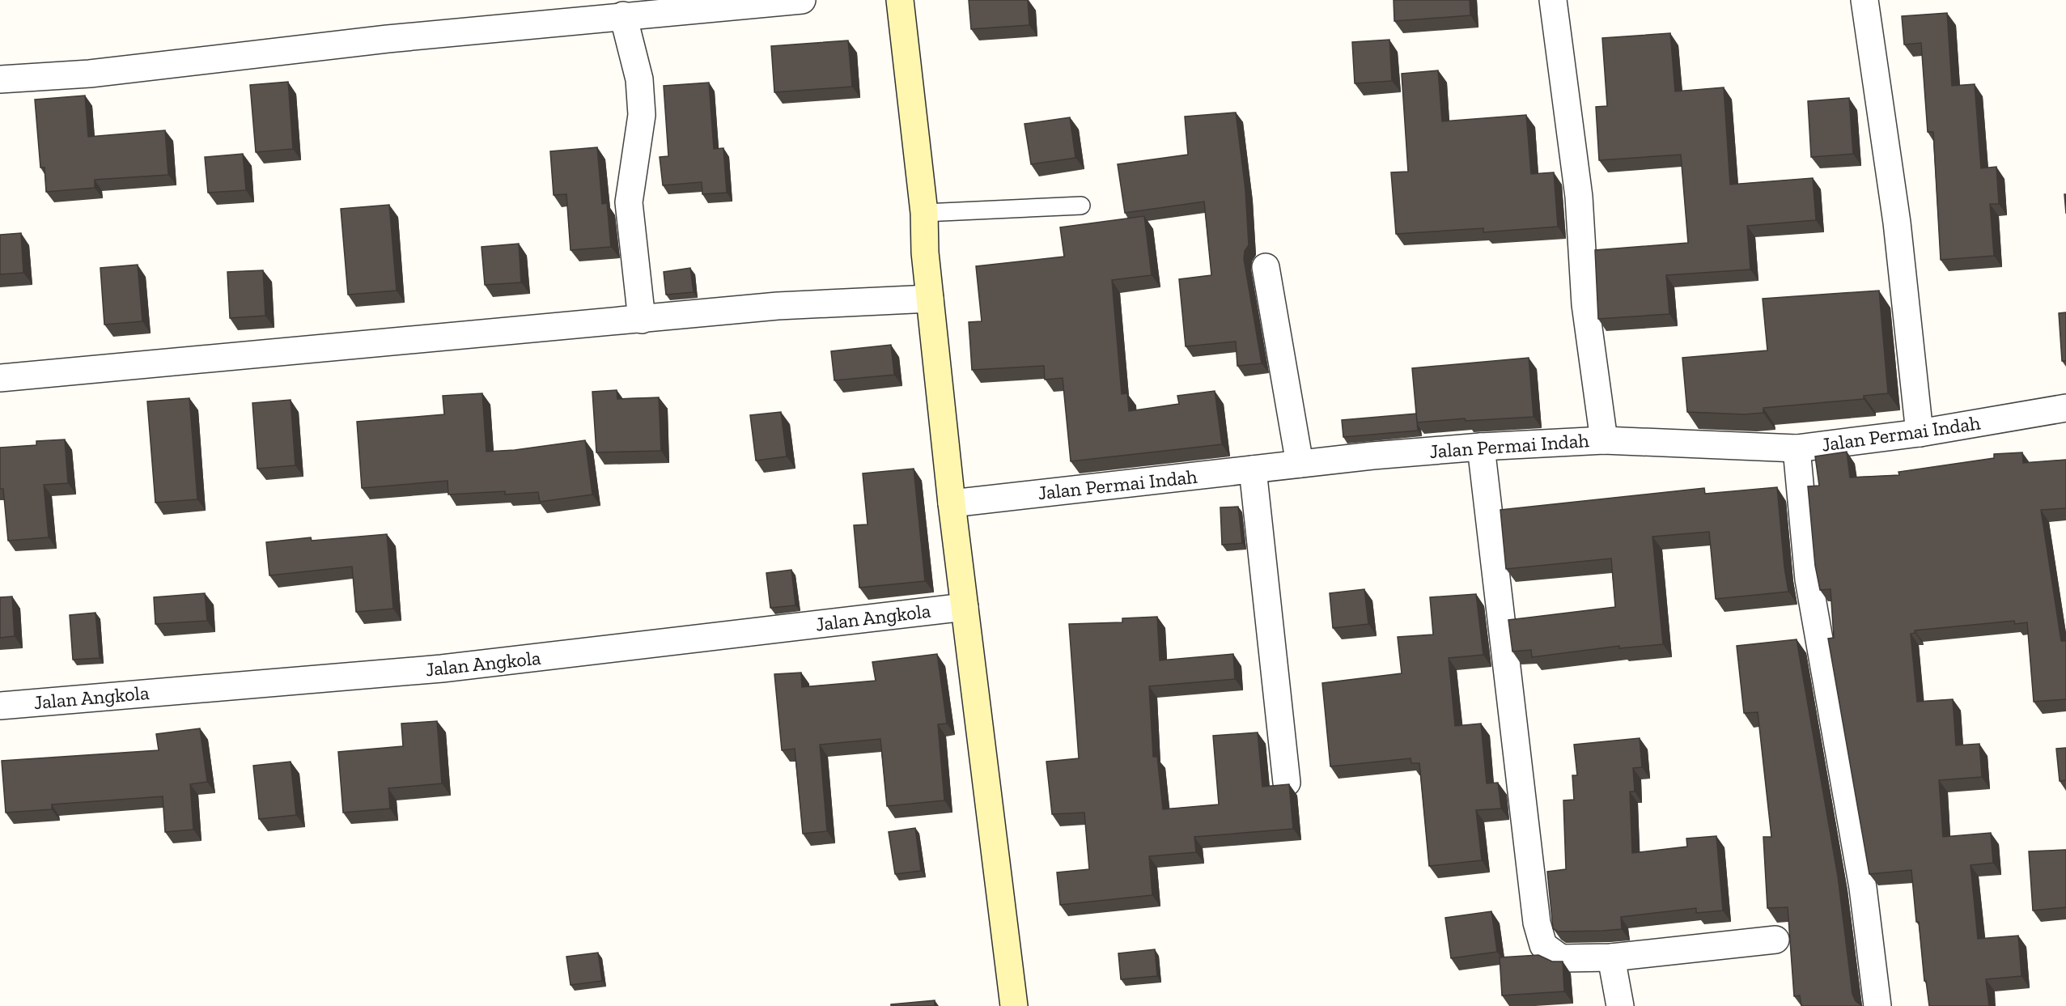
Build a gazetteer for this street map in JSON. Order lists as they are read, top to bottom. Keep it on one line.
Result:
{"streets":{"street":["Jalan Permai Indah","Jalan Angkola"]}}
